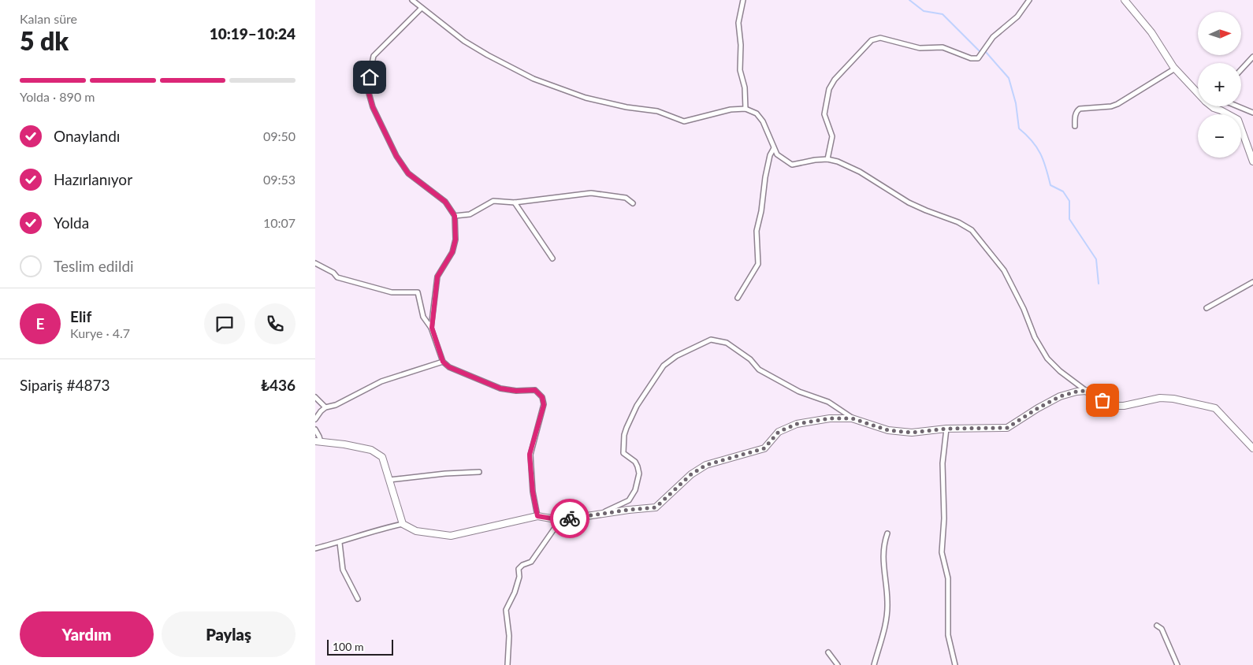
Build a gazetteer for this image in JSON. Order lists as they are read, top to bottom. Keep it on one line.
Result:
{"scale_bar":"100 m","north":"right","page":{"heading":["5 dk","Kalan süre","10:19–10:24"],"panel":["Elif","Kurye · 4.7","Sipariş #4873","₺436"],"map_buttons":["+","−"],"bar":"Yolda · 890 m","list":[["Onaylandı","09:50"],["Hazırlanıyor","09:53"],["Yolda","10:07"],"Teslim edildi"],"round":"E","buttons":["Yardım","Paylaş"],"scale":"100 m"}}
